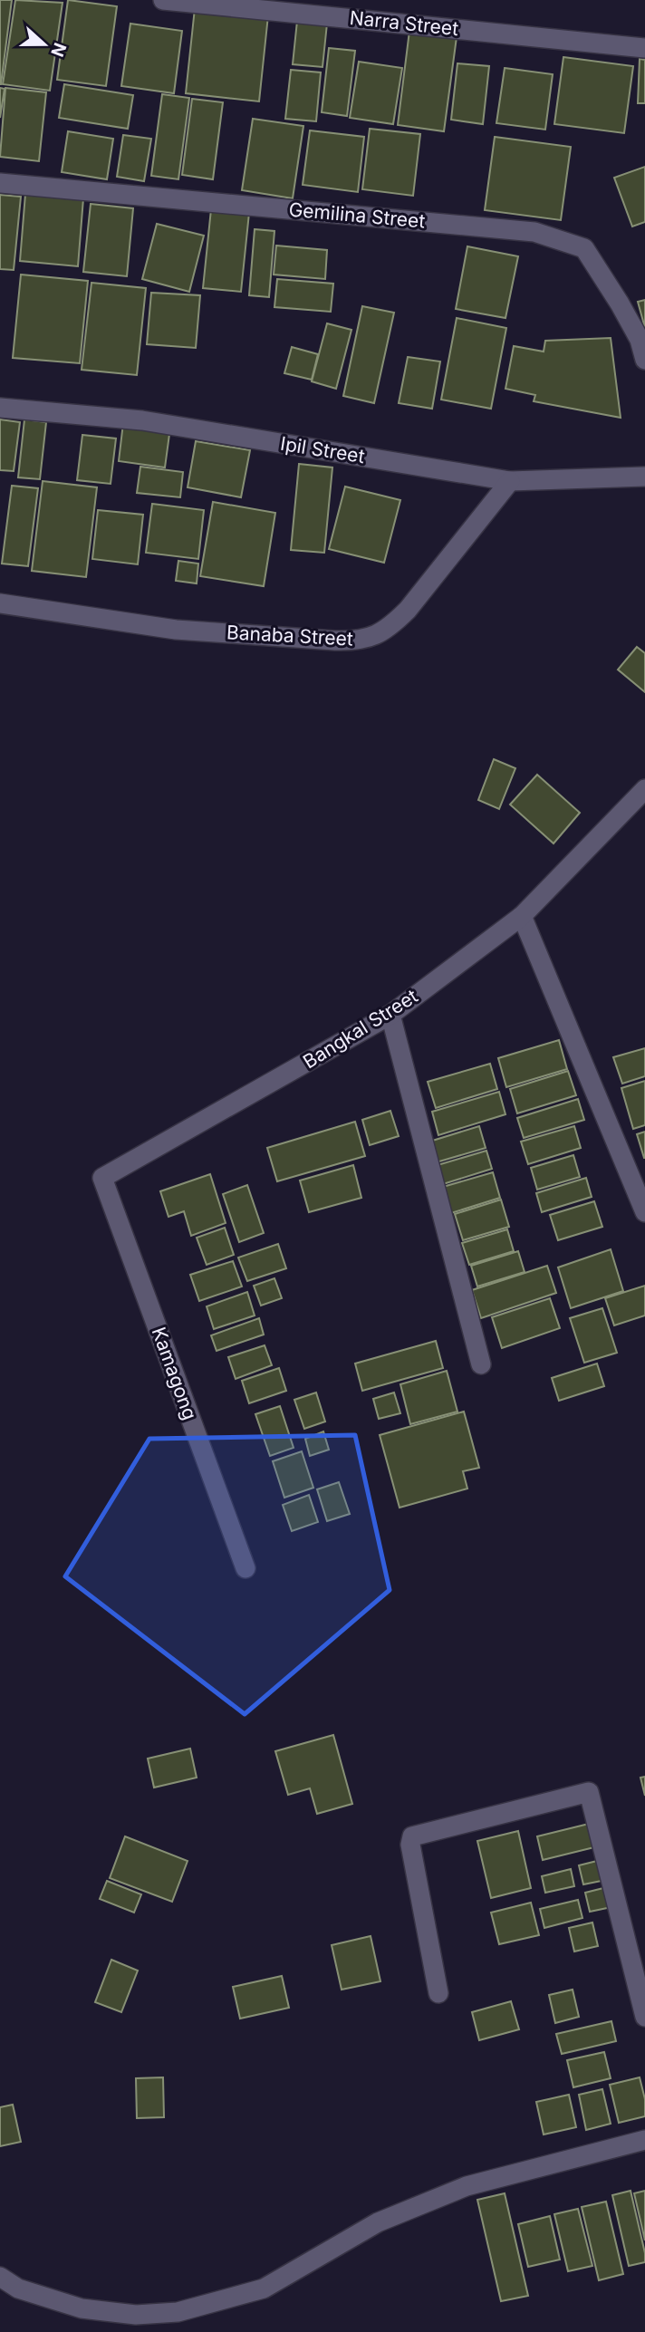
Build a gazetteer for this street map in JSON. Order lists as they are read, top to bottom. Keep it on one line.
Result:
{"streets":{"street":["Narra Street","Gemilina Street","Ipil Street","Banaba Street","Bangkal Street","Kamagong"]},"crossings":[["Ipil Street","Banaba Street"],["Bangkal Street","Kamagong"]],"north":"right"}
